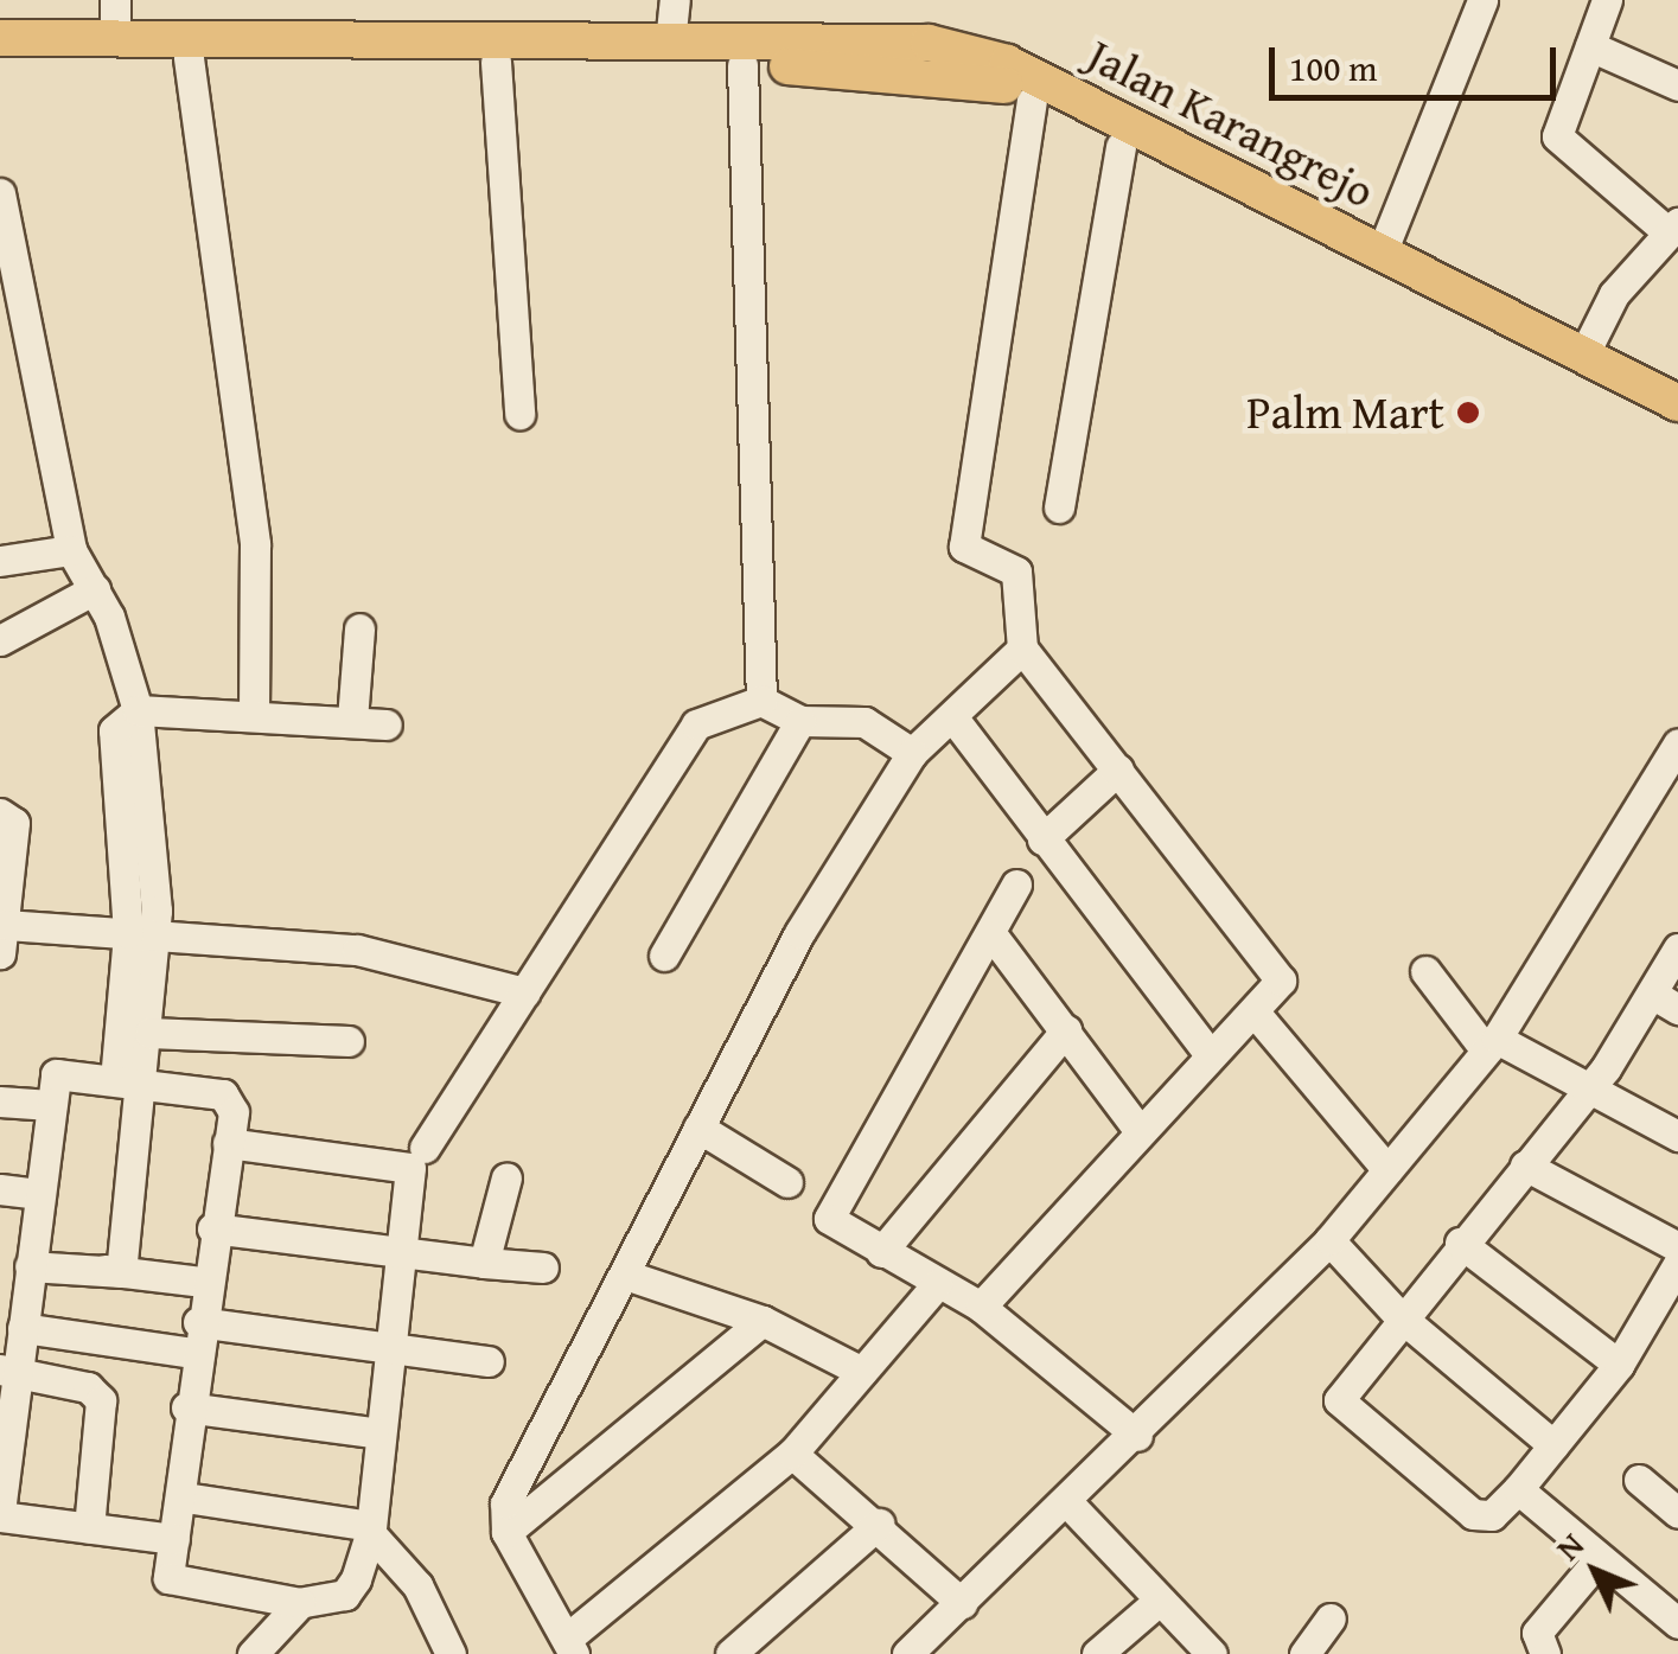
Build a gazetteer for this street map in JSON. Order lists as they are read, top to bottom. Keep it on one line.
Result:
{"streets":{"main road":["Jalan Karangrejo"]},"places":["Palm Mart"],"scale_bar":"100 m","north":"top left"}
